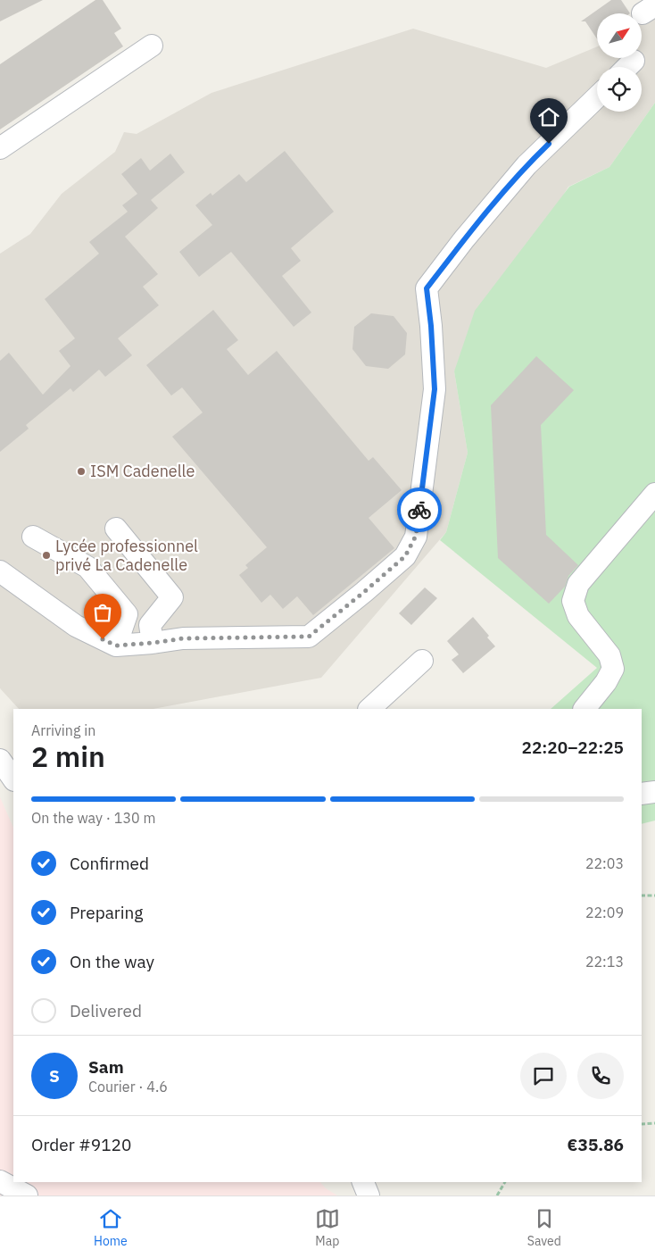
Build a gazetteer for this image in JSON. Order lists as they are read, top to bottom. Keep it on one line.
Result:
{"places":["ISM Cadenelle","Lycée professionnel privé La Cadenelle"],"north":"top right","page":{"heading":["2 min","Arriving in","22:20–22:25"],"panel":["Sam","Courier · 4.6","Order #9120","€35.86"],"bar":"On the way · 130 m","list":[["Confirmed","22:03"],["Preparing","22:09"],["On the way","22:13"],"Delivered"],"round":"S","tabs":["Home","Map","Saved"]}}
